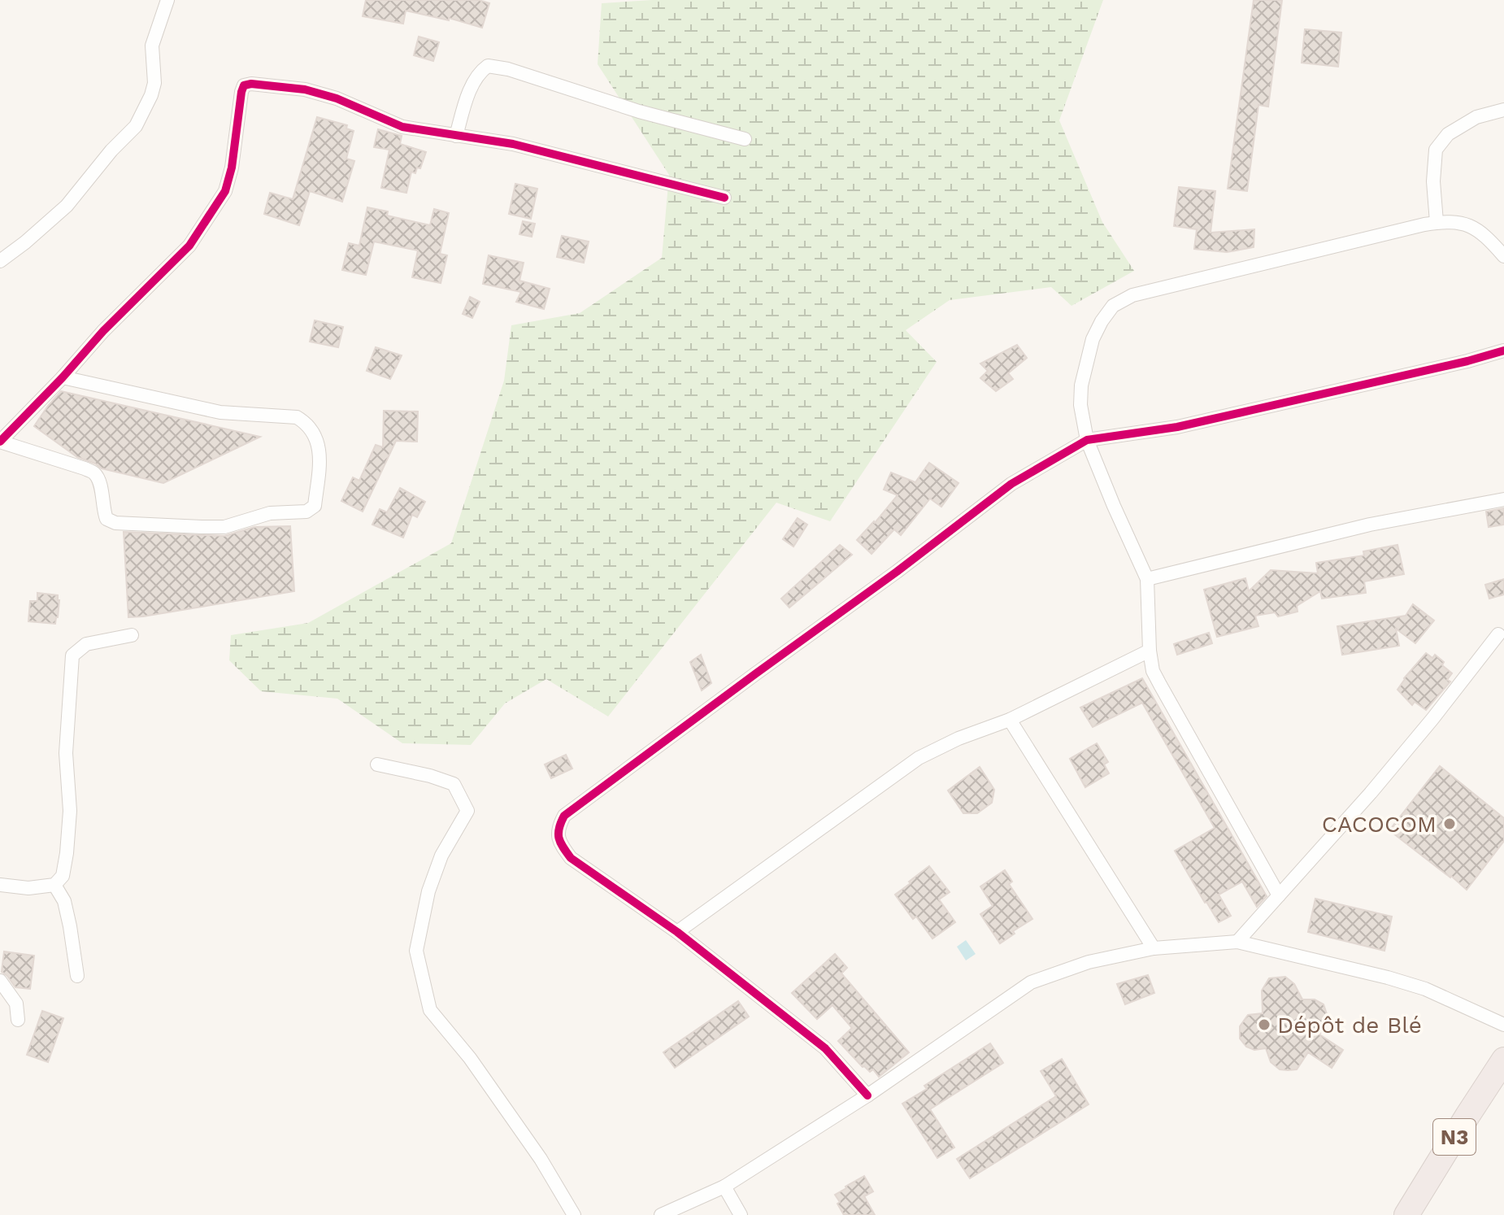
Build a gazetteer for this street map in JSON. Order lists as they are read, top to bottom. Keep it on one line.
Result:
{"streets":{"highway":["N3"]},"places":["CACOCOM","Dépôt de Blé"]}
